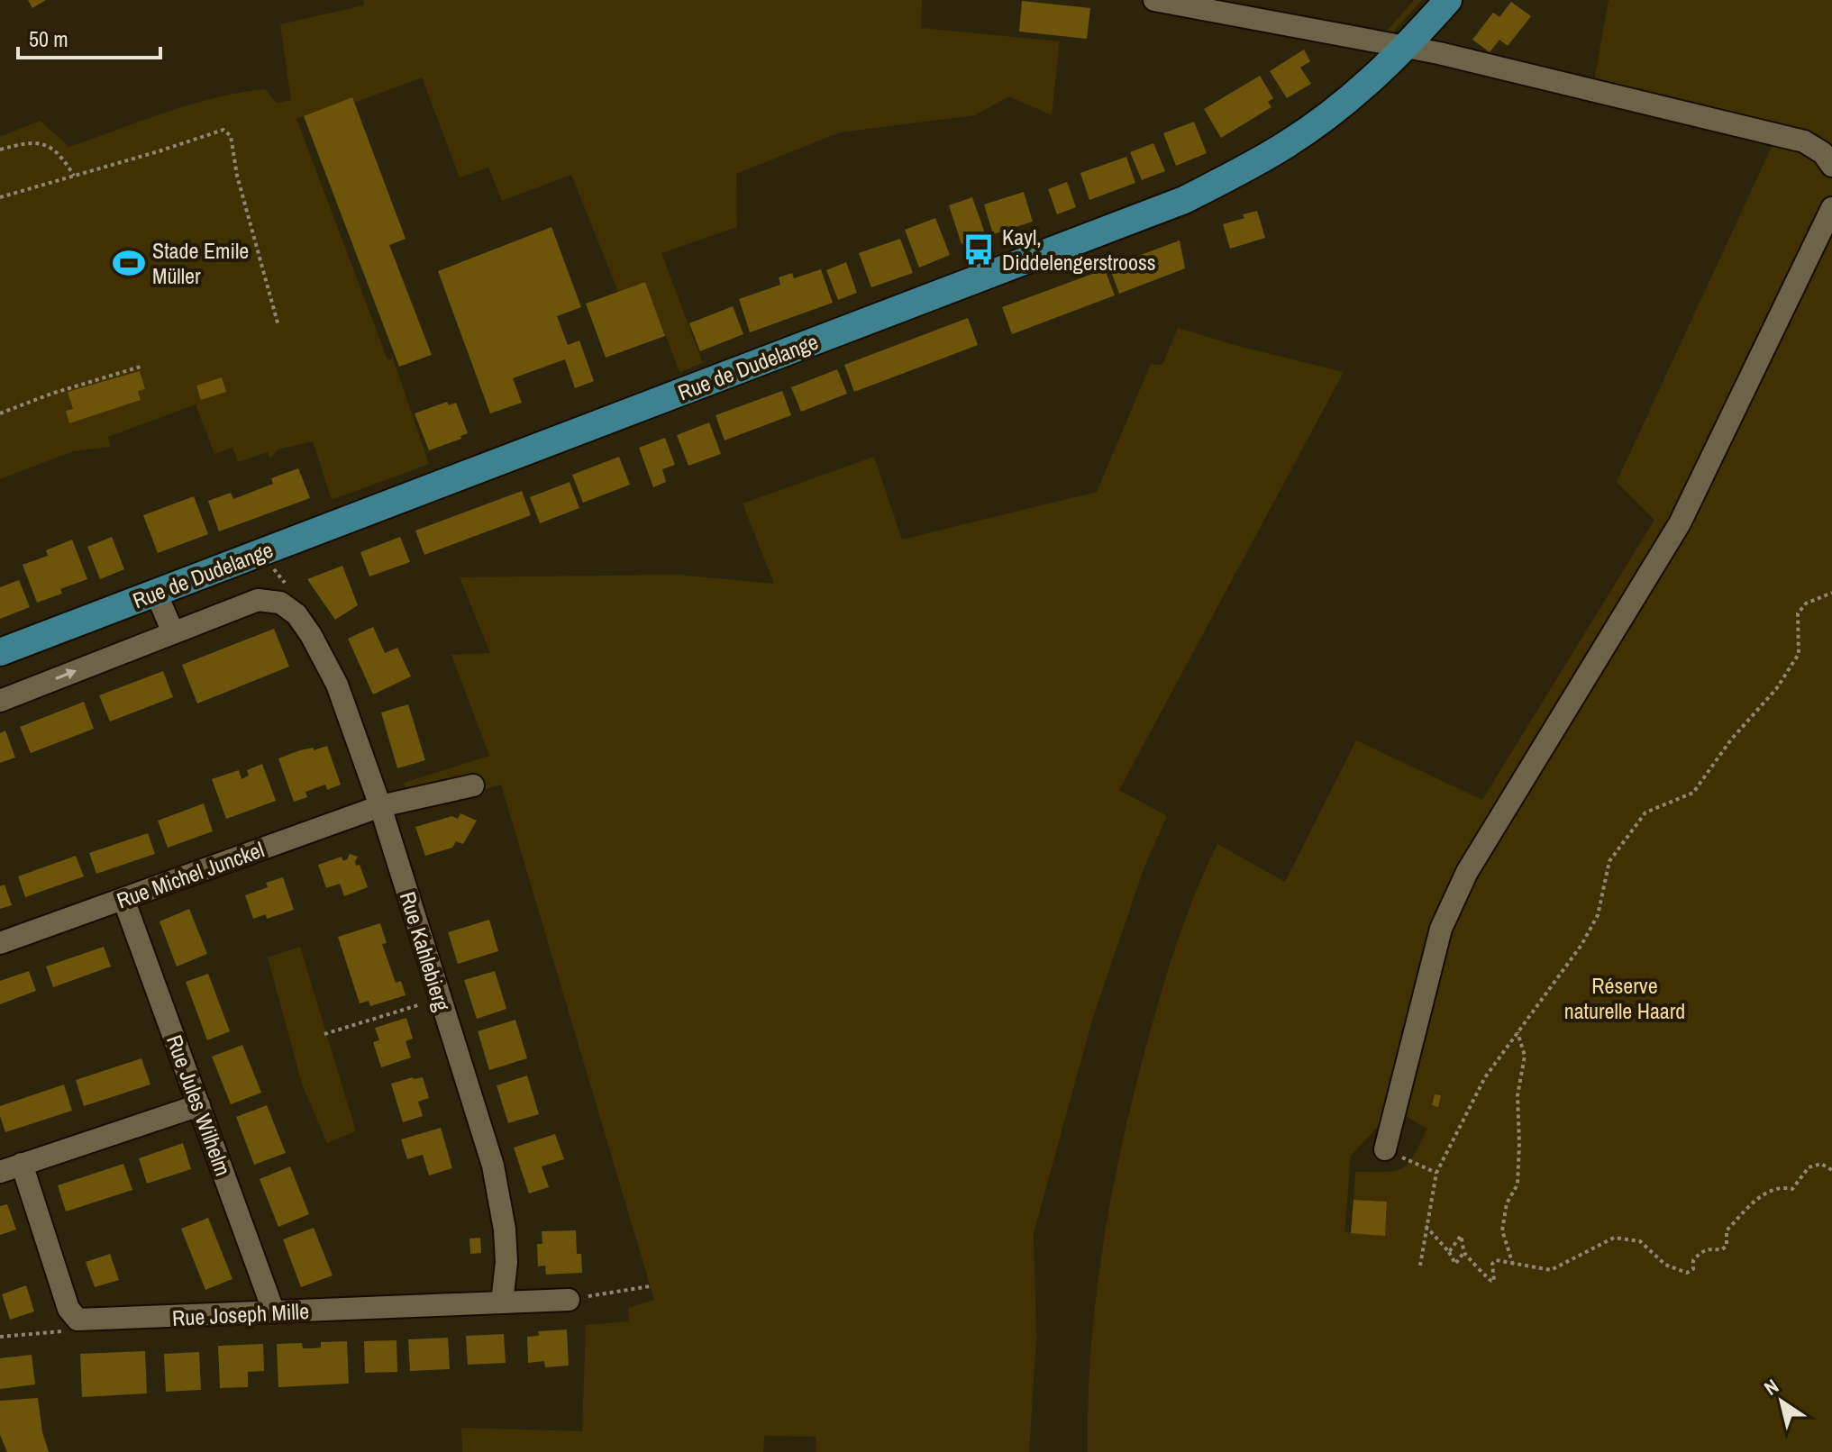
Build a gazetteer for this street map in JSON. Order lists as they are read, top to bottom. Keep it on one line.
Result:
{"streets":{"main road":["Rue de Dudelange"],"street":["Rue Michel Junckel","Rue Kahlebierg","Rue Jules Wilhelm","Rue Joseph Mille"]},"crossings":[["Rue de Dudelange","Rue Kahlebierg"],["Rue Michel Junckel","Rue Kahlebierg"],["Rue Michel Junckel","Rue Jules Wilhelm"],["Rue Kahlebierg","Rue Joseph Mille"],["Rue Jules Wilhelm","Rue Joseph Mille"]],"parks":["Réserve naturelle Haard"],"places":{"bus stop":["Kayl, Diddelengerstrooss"],"sports":["Stade Emile Müller"]},"scale_bar":"50 m","north":"top left"}
